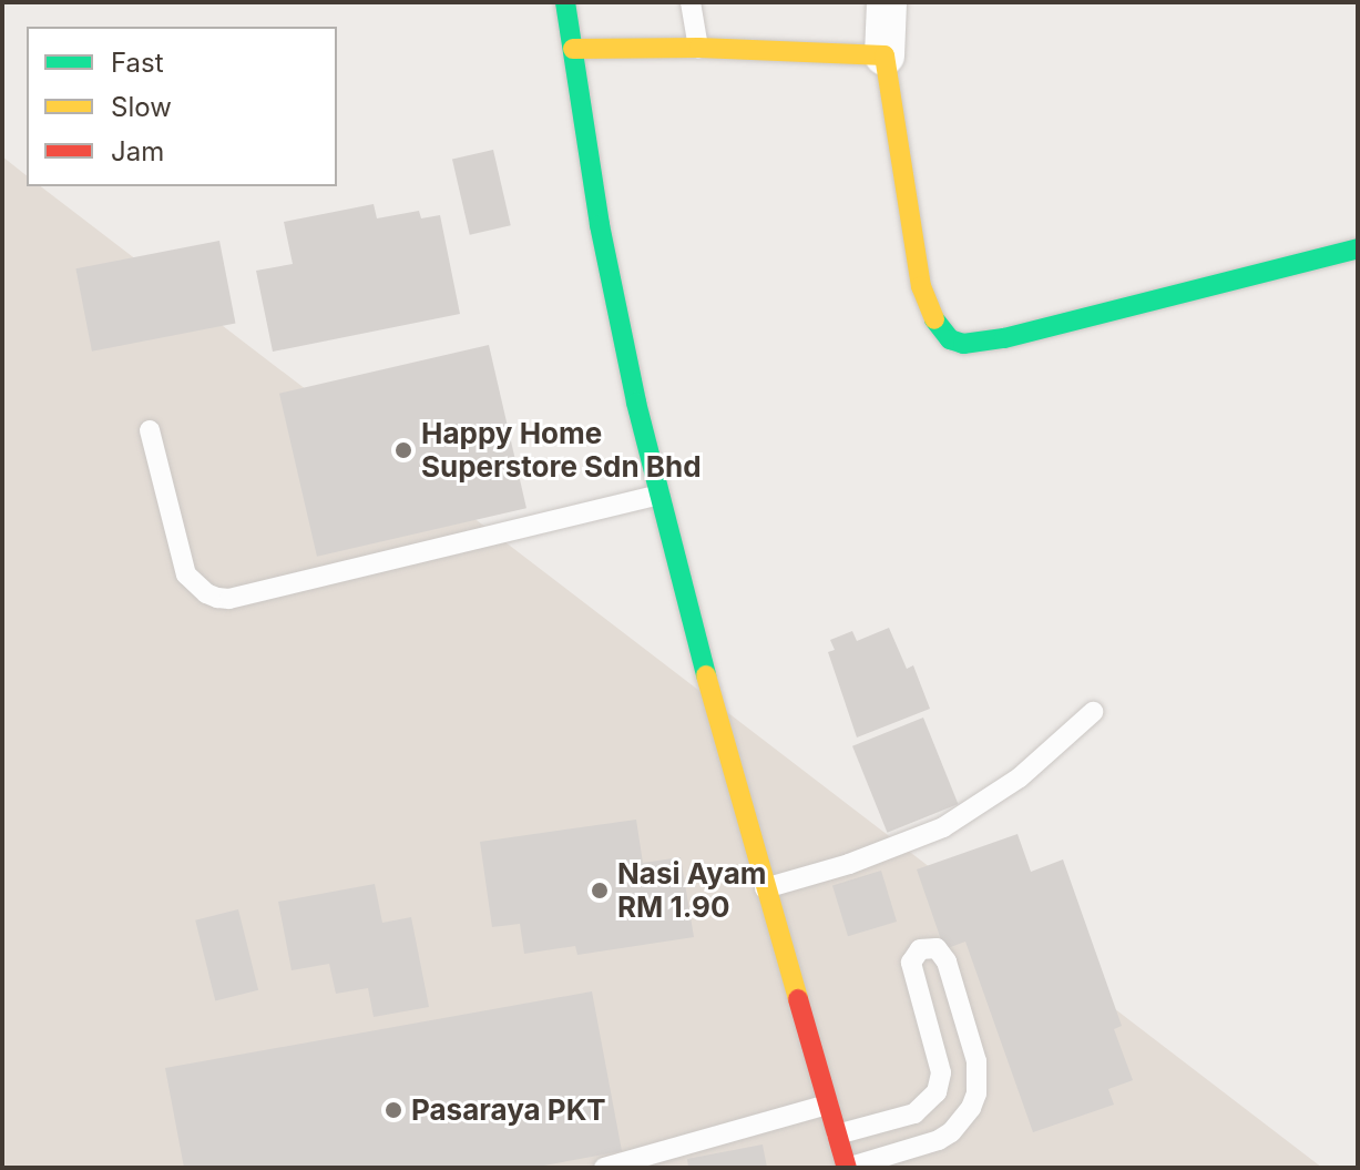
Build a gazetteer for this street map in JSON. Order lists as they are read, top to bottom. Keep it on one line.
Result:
{"places":["Happy Home Superstore Sdn Bhd","Nasi Ayam RM 1.90","Pasaraya PKT"],"legend":["Fast","Slow","Jam"]}
